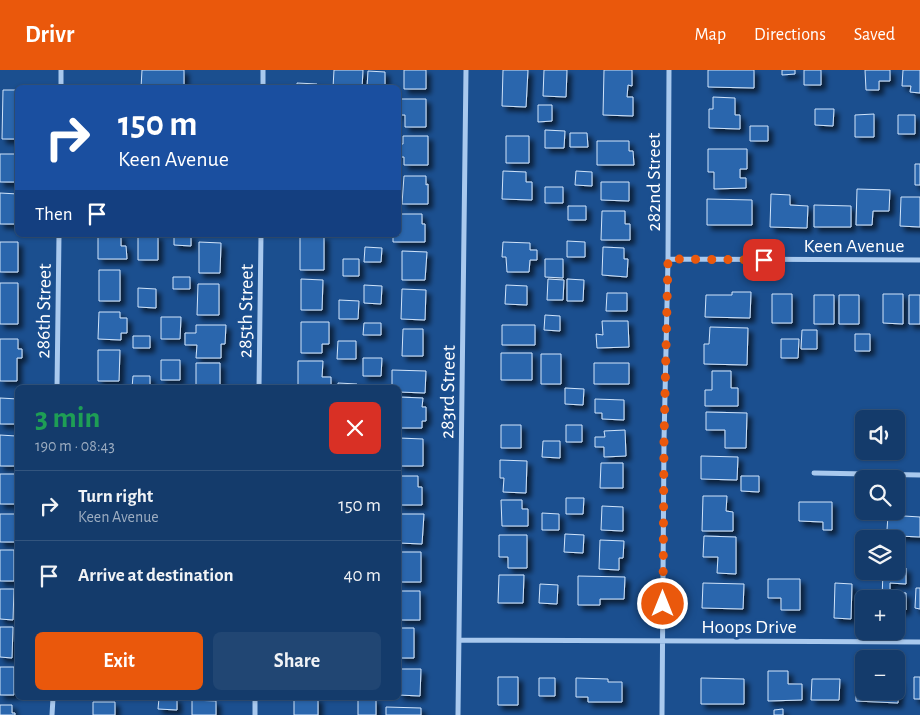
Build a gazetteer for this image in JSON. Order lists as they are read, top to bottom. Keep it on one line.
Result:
{"streets":{"street":["282nd Street","Keen Avenue","286th Street","285th Street","283rd Street","Hoops Drive"]},"crossings":[["282nd Street","Keen Avenue"],["282nd Street","Hoops Drive"],["283rd Street","Hoops Drive"]],"page":{"header":"Drivr","nav":["Map","Directions","Saved"],"turn":["150 m","Keen Avenue"],"then":"Then","heading":["3 min","190 m · 08:43"],"map_buttons":["+","−"],"list":[{"name":"Turn right","note":"Keen Avenue","value":"150 m"},{"name":"Arrive at destination","value":"40 m"}],"buttons":["Exit","Share"]}}
